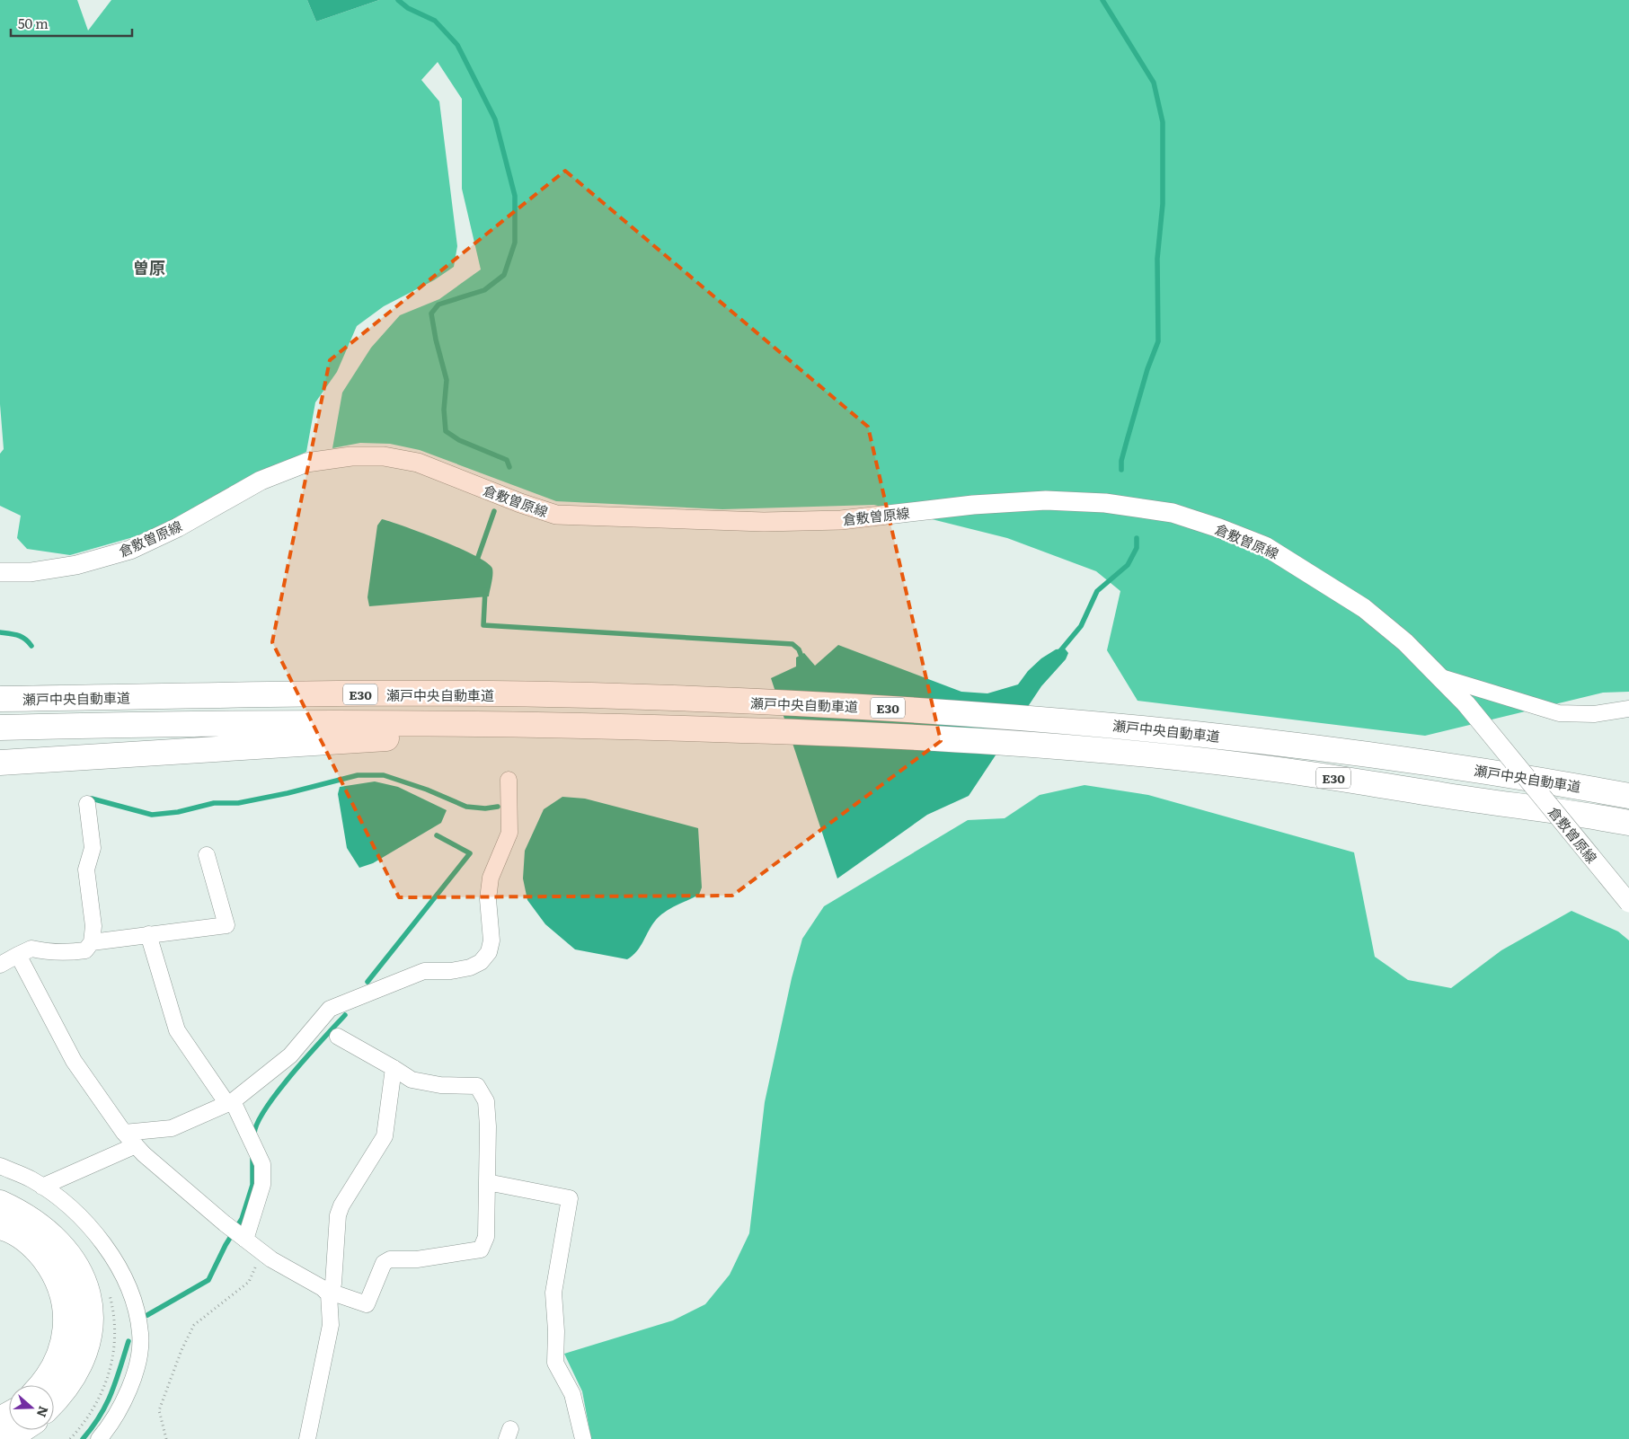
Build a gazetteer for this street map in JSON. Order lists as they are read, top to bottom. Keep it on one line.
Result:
{"streets":{"highway":["E30","瀬戸中央自動車道"],"street":["倉敷曽原線"]},"districts":["曽原"],"scale_bar":"50 m","north":"right"}
